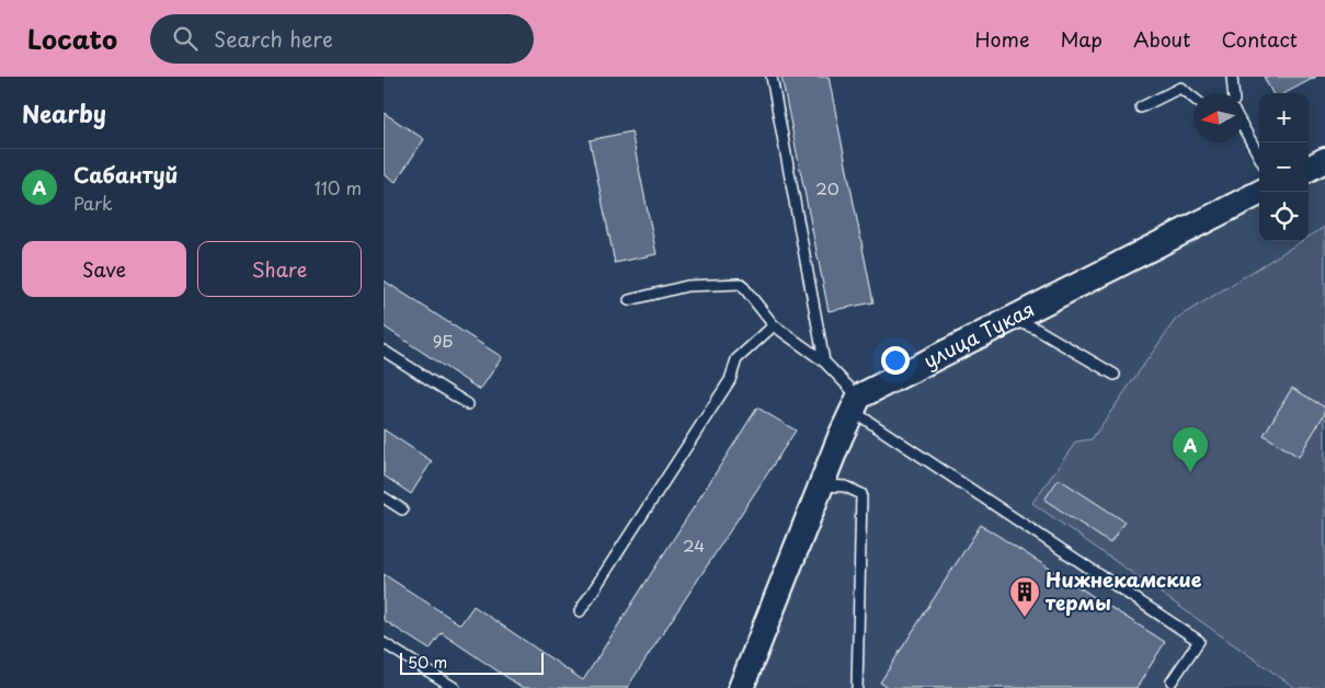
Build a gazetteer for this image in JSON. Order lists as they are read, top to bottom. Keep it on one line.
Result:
{"streets":{"street":["улица Тукая"]},"places":{"building":["Нижнекамские термы"]},"house_numbers":["20","9Б","24"],"scale_bar":"50 m","north":"left","page":{"header":"Locato","search":"Search here","nav":["Home","Map","About","Contact"],"heading":"Nearby","map_buttons":["+","−"],"list":[{"mark":"A","name":"Сабантуй","note":"Park","value":"110 m"}],"buttons":["Save","Share"],"pins":"A","scale":"50 m"}}
